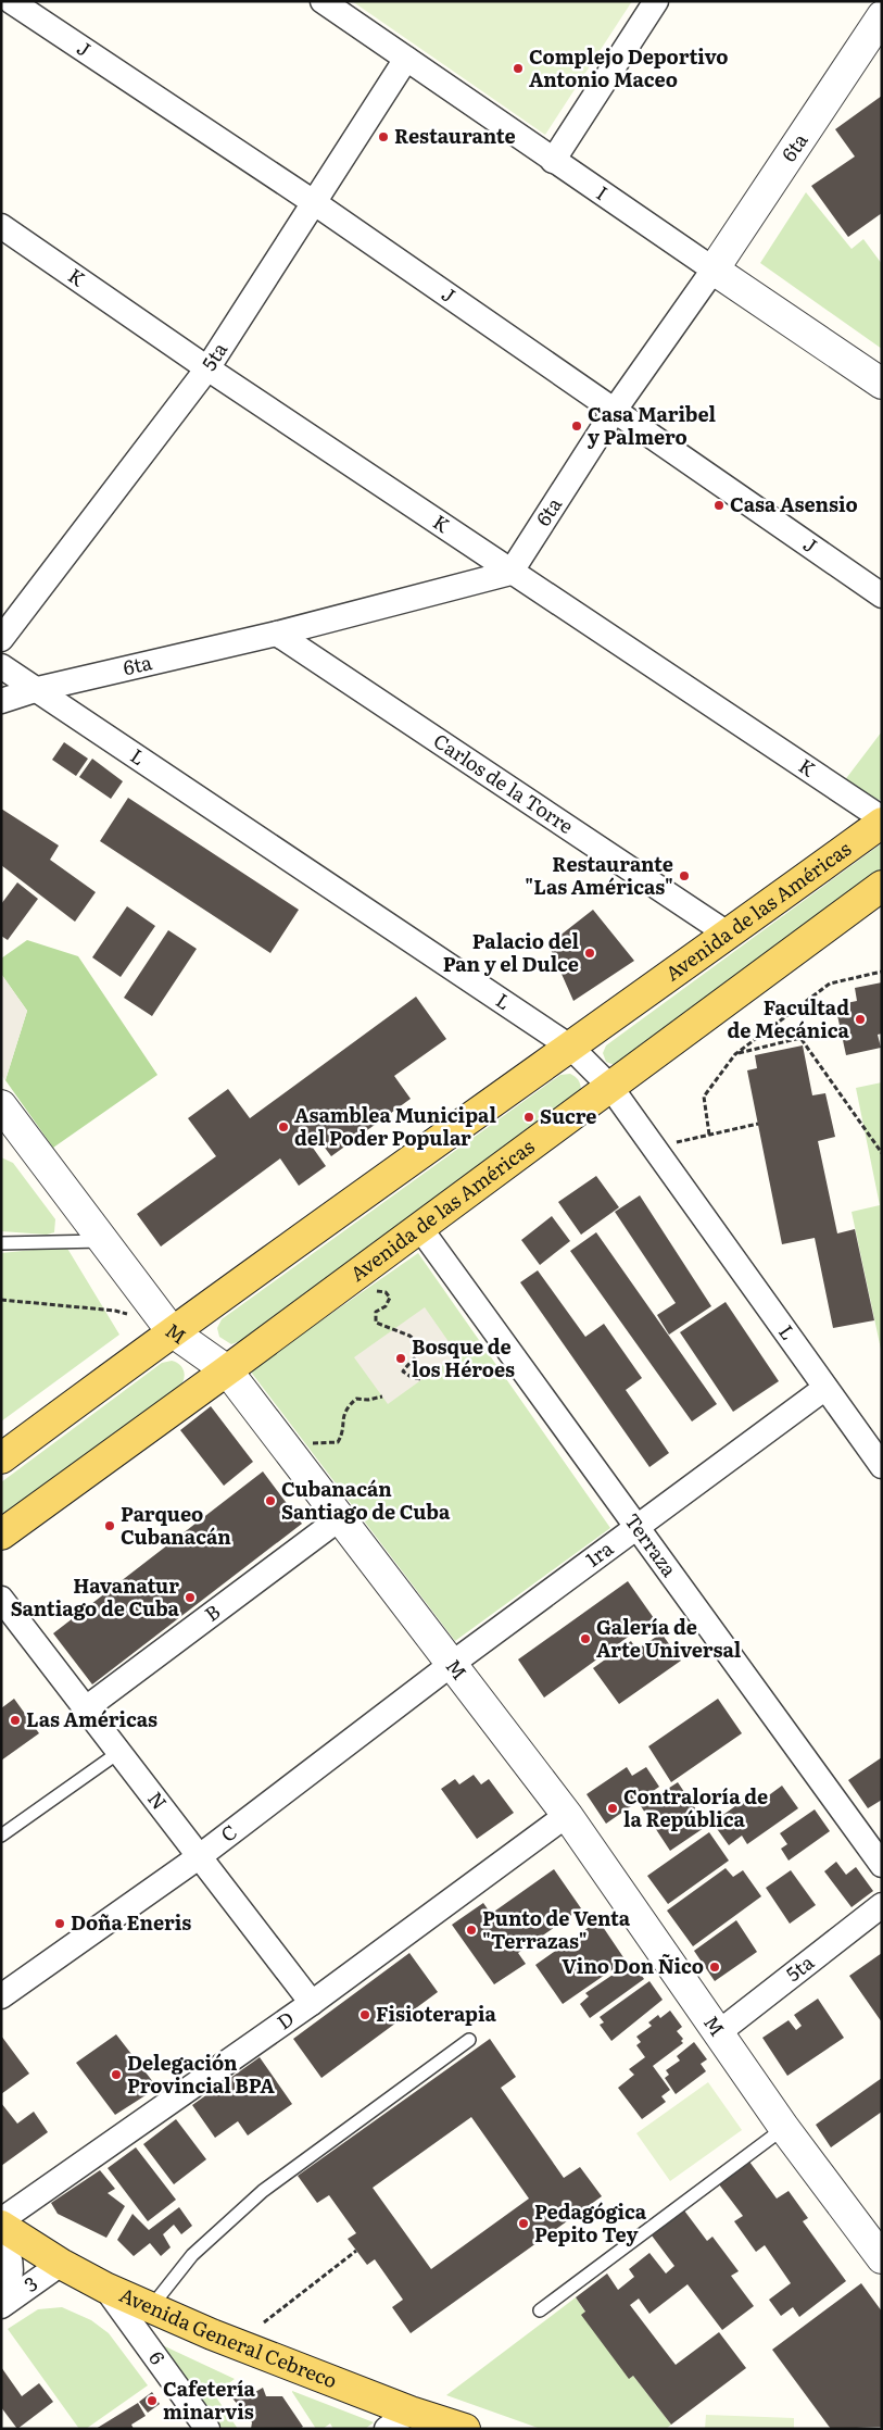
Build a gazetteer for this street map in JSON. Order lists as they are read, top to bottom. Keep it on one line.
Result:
{"streets":{"main road":["Avenida de las Américas","Avenida General Cebreco"],"street":["J","6ta","I","K","5ta","L","Carlos de la Torre","M","Terraza","1ra","B","N","C","D","3","6"]},"crossings":[["J","6ta"],["J","5ta"],["6ta","I"],["6ta","K"],["6ta","L"],["6ta","Carlos de la Torre"],["I","5ta"],["K","5ta"],["K","Avenida de las Américas"],["5ta","M"],["L","Avenida de las Américas"],["L","1ra"],["Carlos de la Torre","Avenida de las Américas"],["Avenida de las Américas","M"],["Avenida de las Américas","Terraza"],["M","1ra"],["M","B"],["M","C"],["M","D"],["Terraza","1ra"],["1ra","C"],["B","N"],["N","C"],["N","D"],["3","Avenida General Cebreco"],["Avenida General Cebreco","6"]],"places":["Complejo Deportivo Antonio Maceo","Restaurante","Casa Maribel y Palmero","Casa Asensio","Restaurante \"Las Américas\"","Palacio del Pan y el Dulce","Facultad de Mecánica","Sucre","Asamblea Municipal del Poder Popular","Bosque de los Héroes","Cubanacán Santiago de Cuba","Parqueo Cubanacán","Havanatur Santiago de Cuba","Galería de Arte Universal","Las Américas","Contraloría de la República","Doña Eneris","Punto de Venta \"Terrazas\"","Vino Don Ñico","Fisioterapia","Delegación Provincial BPA","Pedagógica Pepito Tey","Cafetería minarvis"]}
